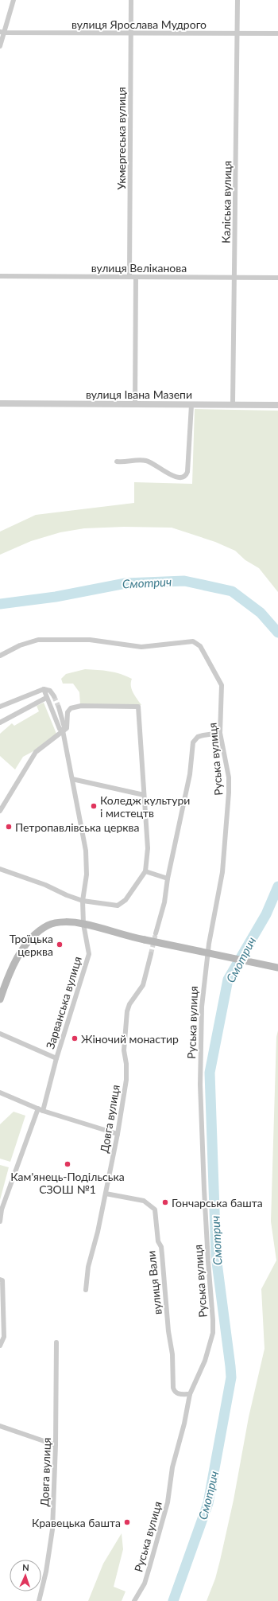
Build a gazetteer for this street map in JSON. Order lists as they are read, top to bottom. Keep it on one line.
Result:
{"streets":{"street":["вулиця Ярослава Мудрого","Укмергеська вулиця","Каліська вулиця","вулиця Веліканова","вулиця Івана Мазепи","Руська вулиця","Зарванська вулиця","Довга вулиця","вулиця Вали"]},"crossings":[["вулиця Ярослава Мудрого","Укмергеська вулиця"],["вулиця Ярослава Мудрого","Каліська вулиця"],["Укмергеська вулиця","вулиця Веліканова"],["Каліська вулиця","вулиця Веліканова"],["Каліська вулиця","вулиця Івана Мазепи"],["Руська вулиця","вулиця Вали"],["Довга вулиця","вулиця Вали"]],"water":["Смотрич"],"places":["Коледж культури і мистецтв","Петропавлівська церква","Троїцька церква","Жіночий монастир","Кам'янець-Подільська СЗОШ №1","Гончарська башта","Кравецька башта"],"north":"top"}
